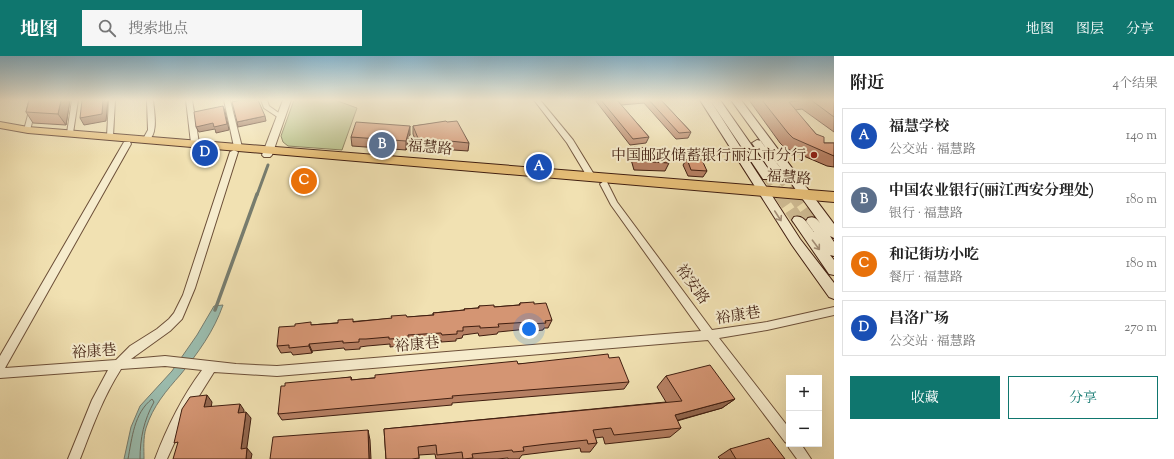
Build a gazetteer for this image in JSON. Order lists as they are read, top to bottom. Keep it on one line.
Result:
{"streets":{"main road":["福慧路"],"street":["裕安路","裕康巷"]},"crossings":[["福慧路","裕安路"],["裕安路","裕康巷"]],"places":["中国邮政储蓄银行丽江市分行"],"page":{"header":"地图","search":"搜索地点","nav":["地图","图层","分享"],"heading":["附近","4个结果"],"list":[{"mark":"A","name":"福慧学校","note":"公交站 · 福慧路","value":"140 m"},{"mark":"B","name":"中国农业银行(丽江西安分理处)","note":"银行 · 福慧路","value":"180 m"},{"mark":"C","name":"和记街坊小吃","note":"餐厅 · 福慧路","value":"180 m"},{"mark":"D","name":"昌洛广场","note":"公交站 · 福慧路","value":"270 m"}],"pins":["B","D","A","C"],"buttons":["收藏","分享"],"map_buttons":["+","−"]}}
